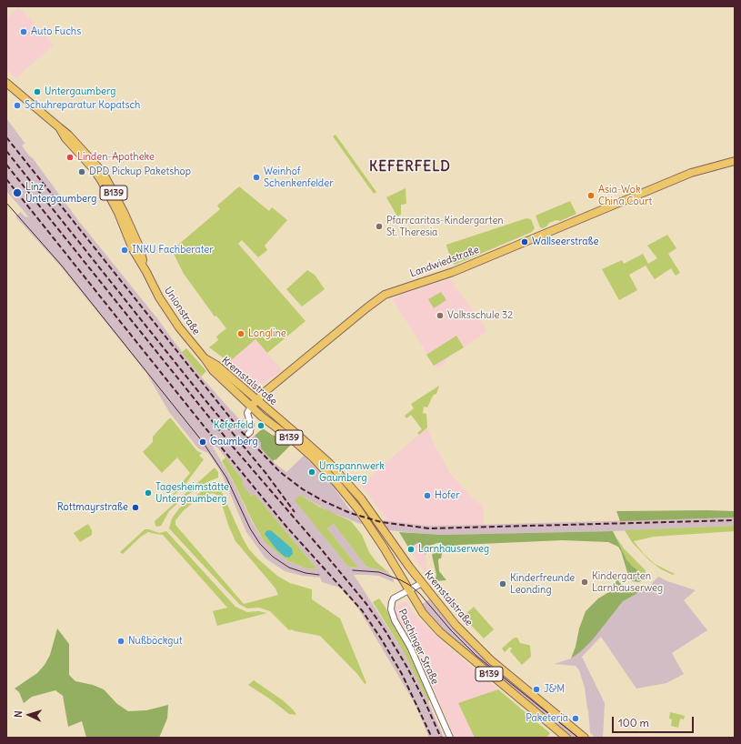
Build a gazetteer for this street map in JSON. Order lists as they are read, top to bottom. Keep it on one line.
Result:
{"streets":{"main road":["B139","Landwiedstraße","Unionstraße","Kremstalstraße"],"street":["Paschinger Straße"]},"crossings":[["Landwiedstraße","Kremstalstraße"],["Unionstraße","Kremstalstraße"],["Kremstalstraße","Paschinger Straße"]],"districts":["KEFERFELD"],"places":["Auto Fuchs","Untergaumberg","Schuhreparatur Kopatsch","Linden-Apotheke","DPD Pickup Paketshop","Weinhof Schenkenfelder","Linz Untergaumberg","Asia-Wok China Court","Pfarrcaritas-Kindergarten St. Theresia","Wallseerstraße","INKU Fachberater","Volksschule 32","Longline","Keferfeld","Gaumberg","Umspannwerk Gaumberg","Tagesheimstätte Untergaumberg","Hofer","Rottmayrstraße","Larnhauserweg","Kindergarten Larnhauserweg","Kinderfreunde Leonding","Nußböckgut","J&M","Paketeria"],"scale_bar":"100 m","north":"left"}
